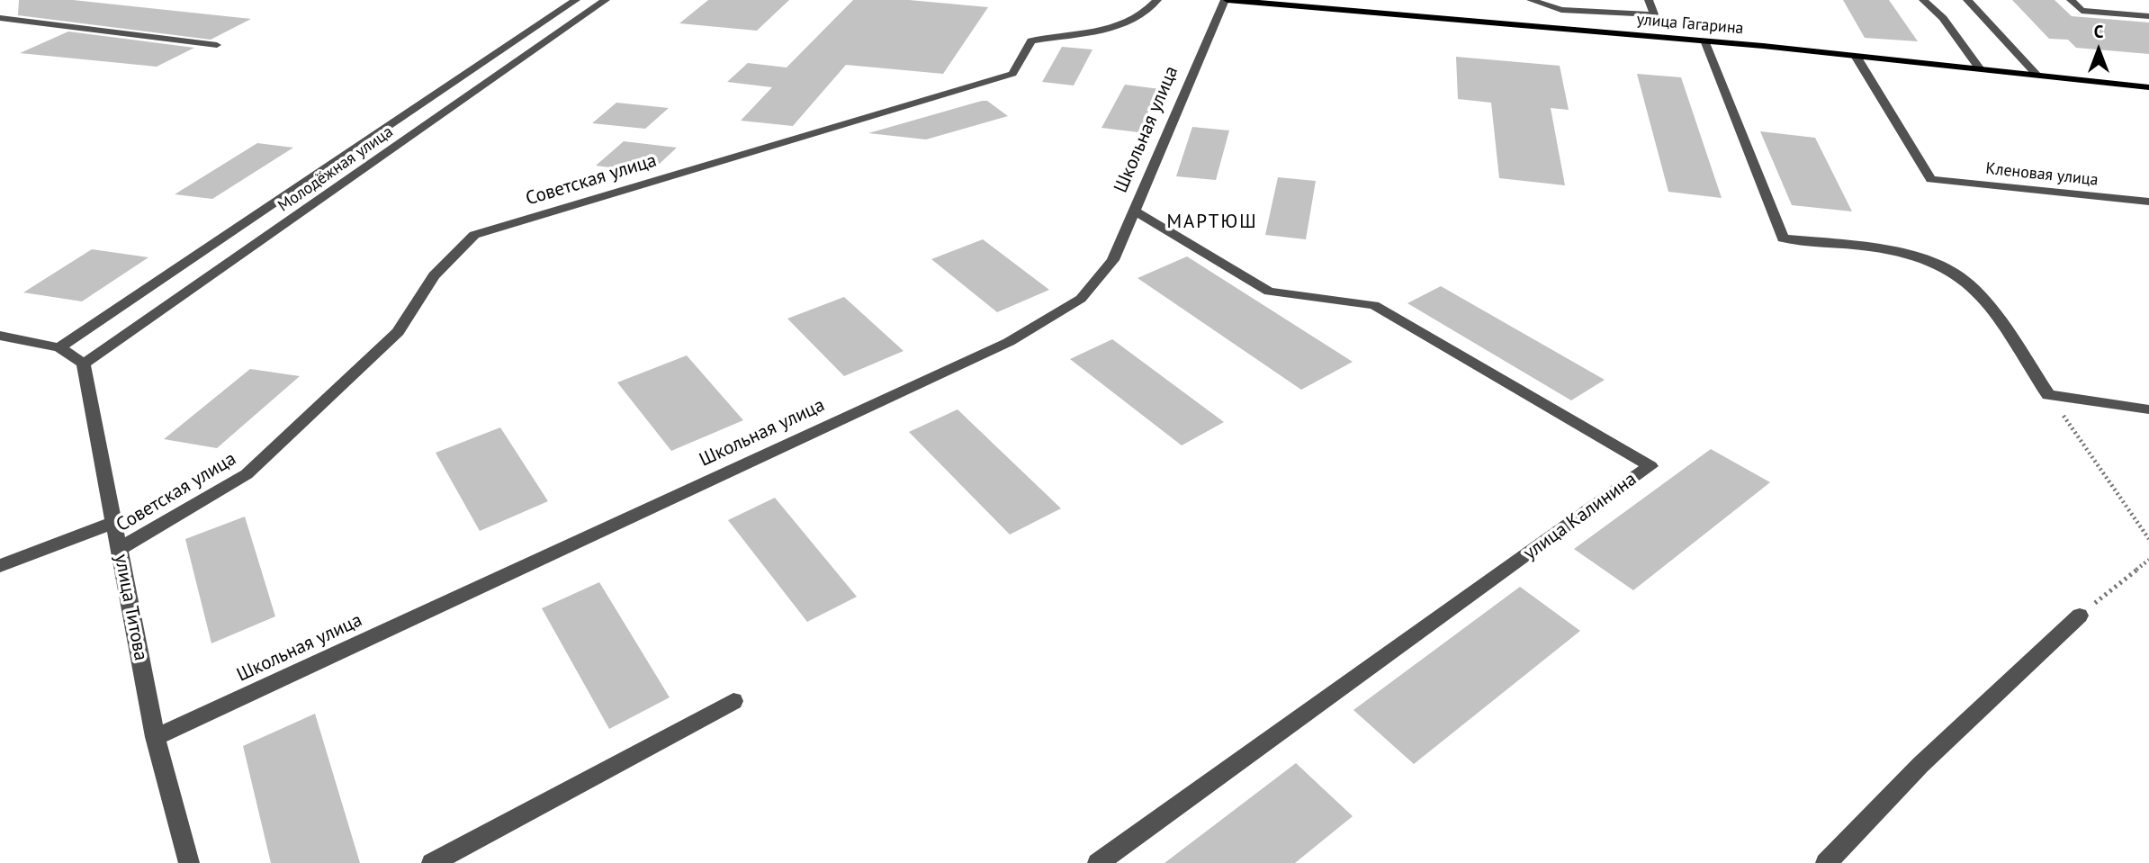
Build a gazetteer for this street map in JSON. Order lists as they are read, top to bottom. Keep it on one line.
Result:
{"streets":{"main road":["улица Гагарина"],"street":["Школьная улица","Молодёжная улица","Кленовая улица","Советская улица","улица Калинина","улица Титова"]},"crossings":[["улица Гагарина","Школьная улица"],["улица Гагарина","Кленовая улица"],["Школьная улица","улица Калинина"],["Школьная улица","улица Титова"],["Молодёжная улица","улица Титова"],["Советская улица","улица Титова"]],"districts":["МАРТЮШ"],"north":"top"}
